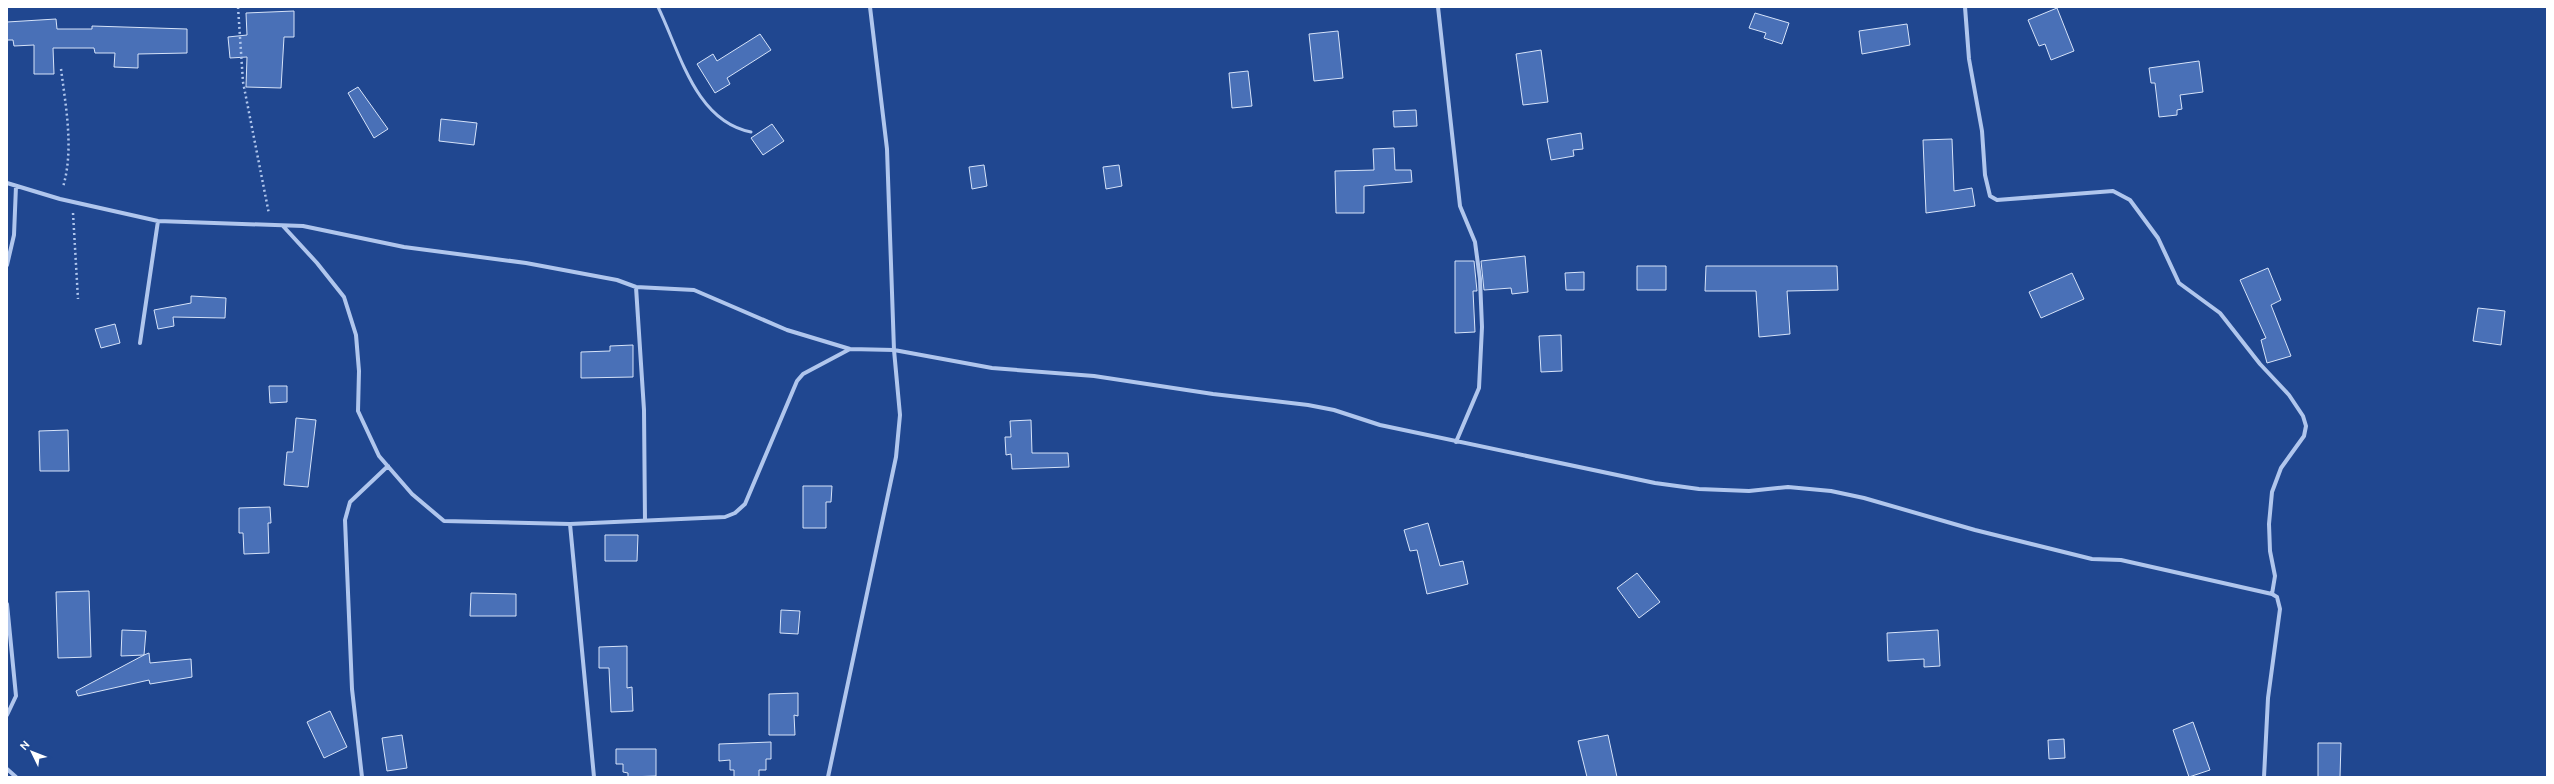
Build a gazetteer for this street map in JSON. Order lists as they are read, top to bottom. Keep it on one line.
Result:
{"north":"top left"}
